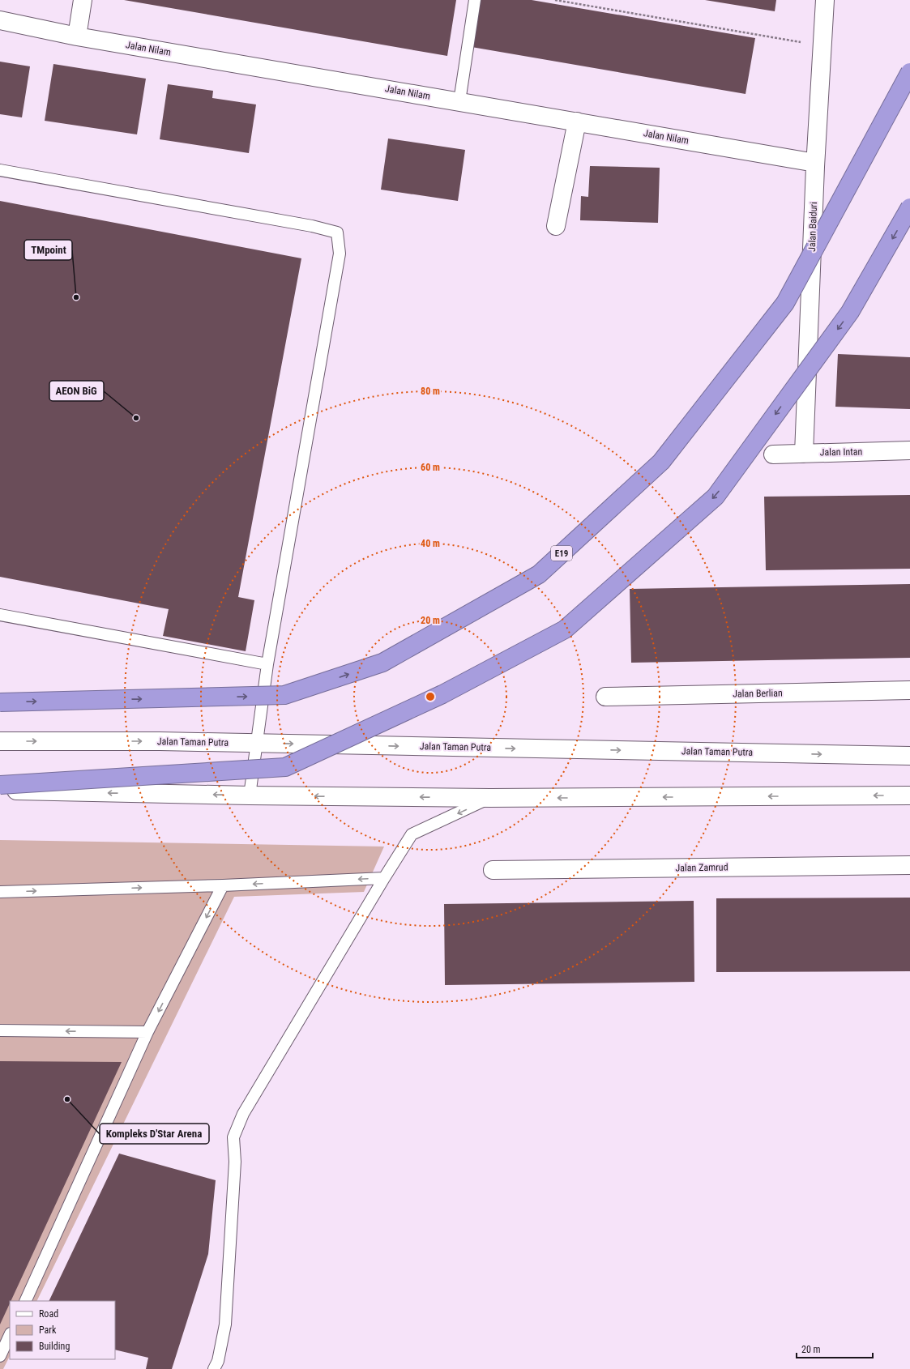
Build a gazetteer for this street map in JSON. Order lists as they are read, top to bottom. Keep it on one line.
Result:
{"streets":{"highway":["E19"],"street":["Jalan Nilam","Jalan Baiduri","Jalan Intan","Jalan Berlian","Jalan Taman Putra","Jalan Zamrud"]},"crossings":[["Jalan Nilam","Jalan Baiduri"],["Jalan Baiduri","Jalan Intan"]],"places":["TMpoint","AEON BiG","Kompleks D'Star Arena"],"legend":["Road","Park","Building"],"scale_bar":"20 m","rings":["80 m","60 m","40 m","20 m"]}
